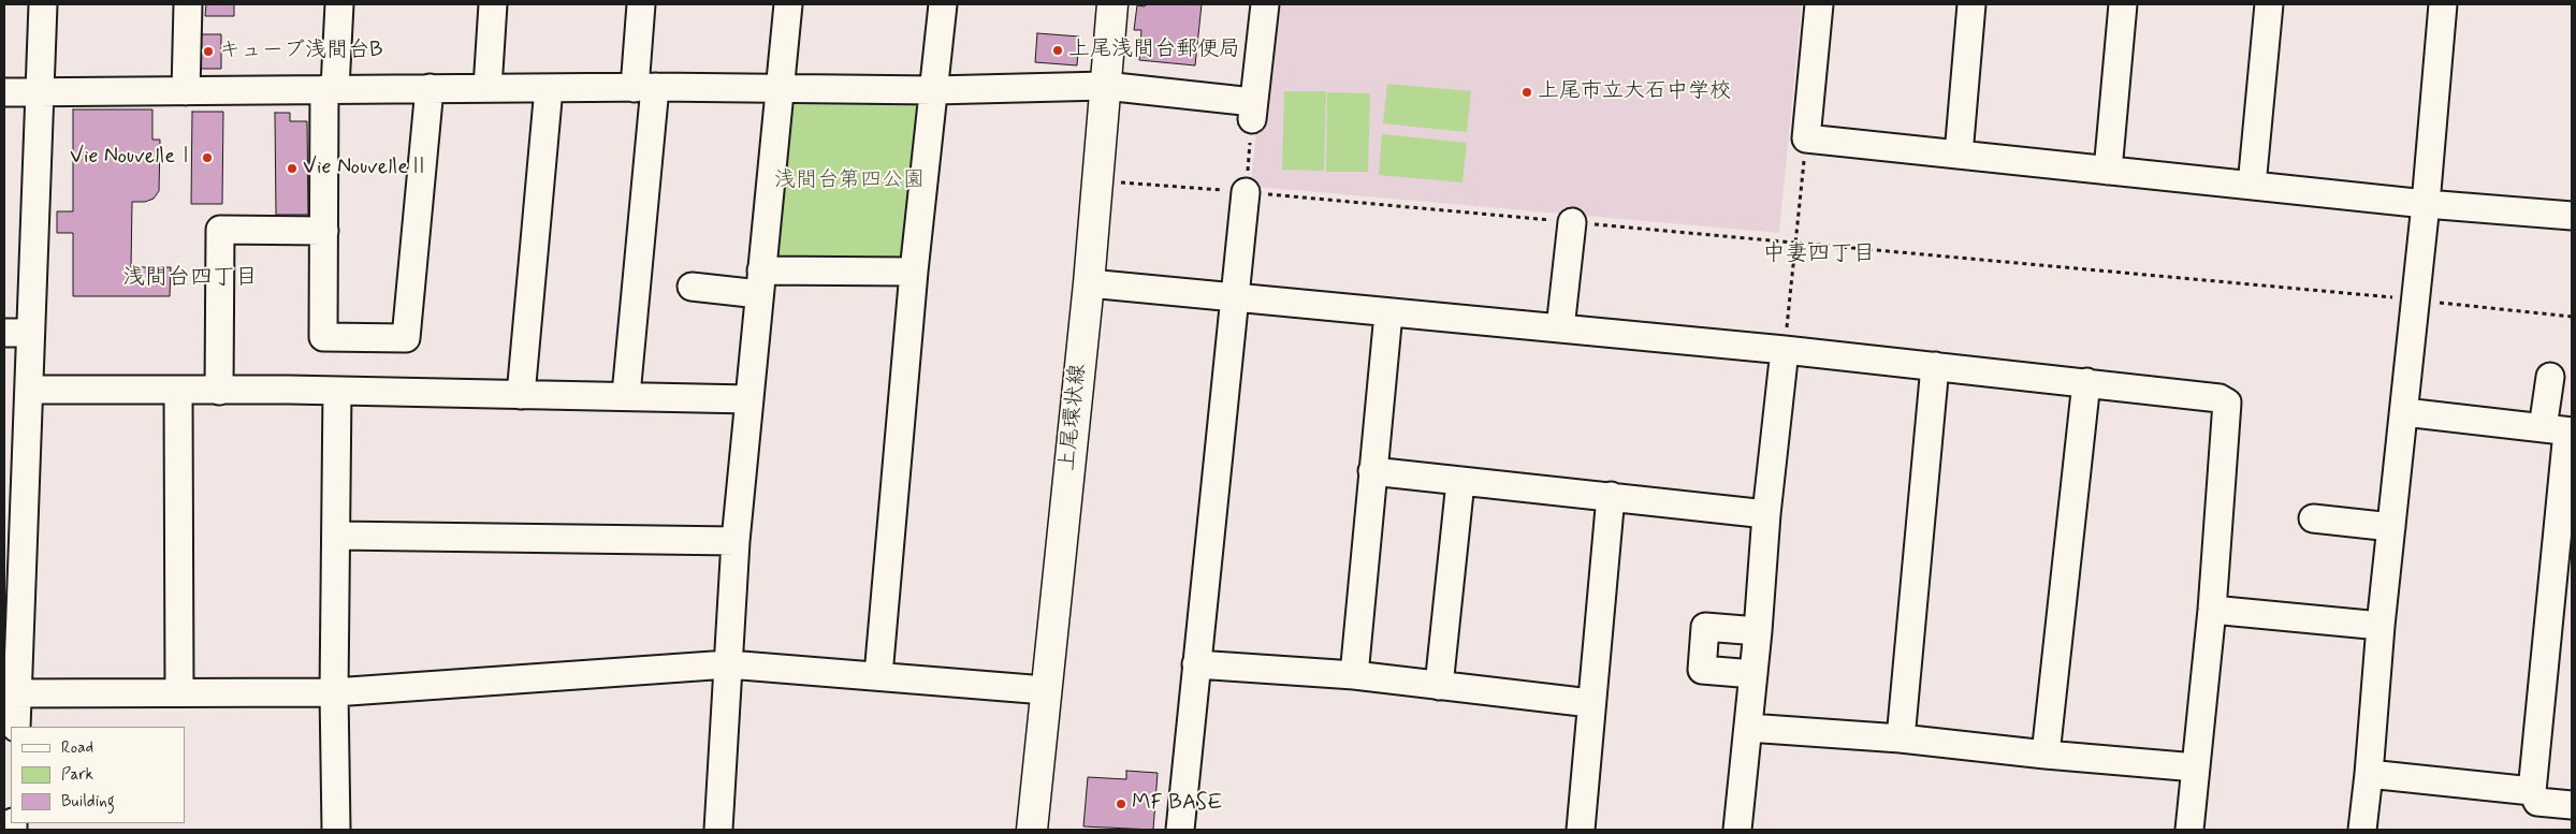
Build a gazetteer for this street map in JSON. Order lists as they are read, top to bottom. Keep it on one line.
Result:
{"streets":{"main road":["上尾環状線"]},"districts":["中妻四丁目","浅間台四丁目"],"parks":["浅間台第四公園"],"places":["上尾浅間台郵便局","キューブ浅間台B","上尾市立大石中学校","Vie NouvelleⅠ","Vie NouvelleⅡ","MF BASE"],"legend":["Road","Park","Building"]}
